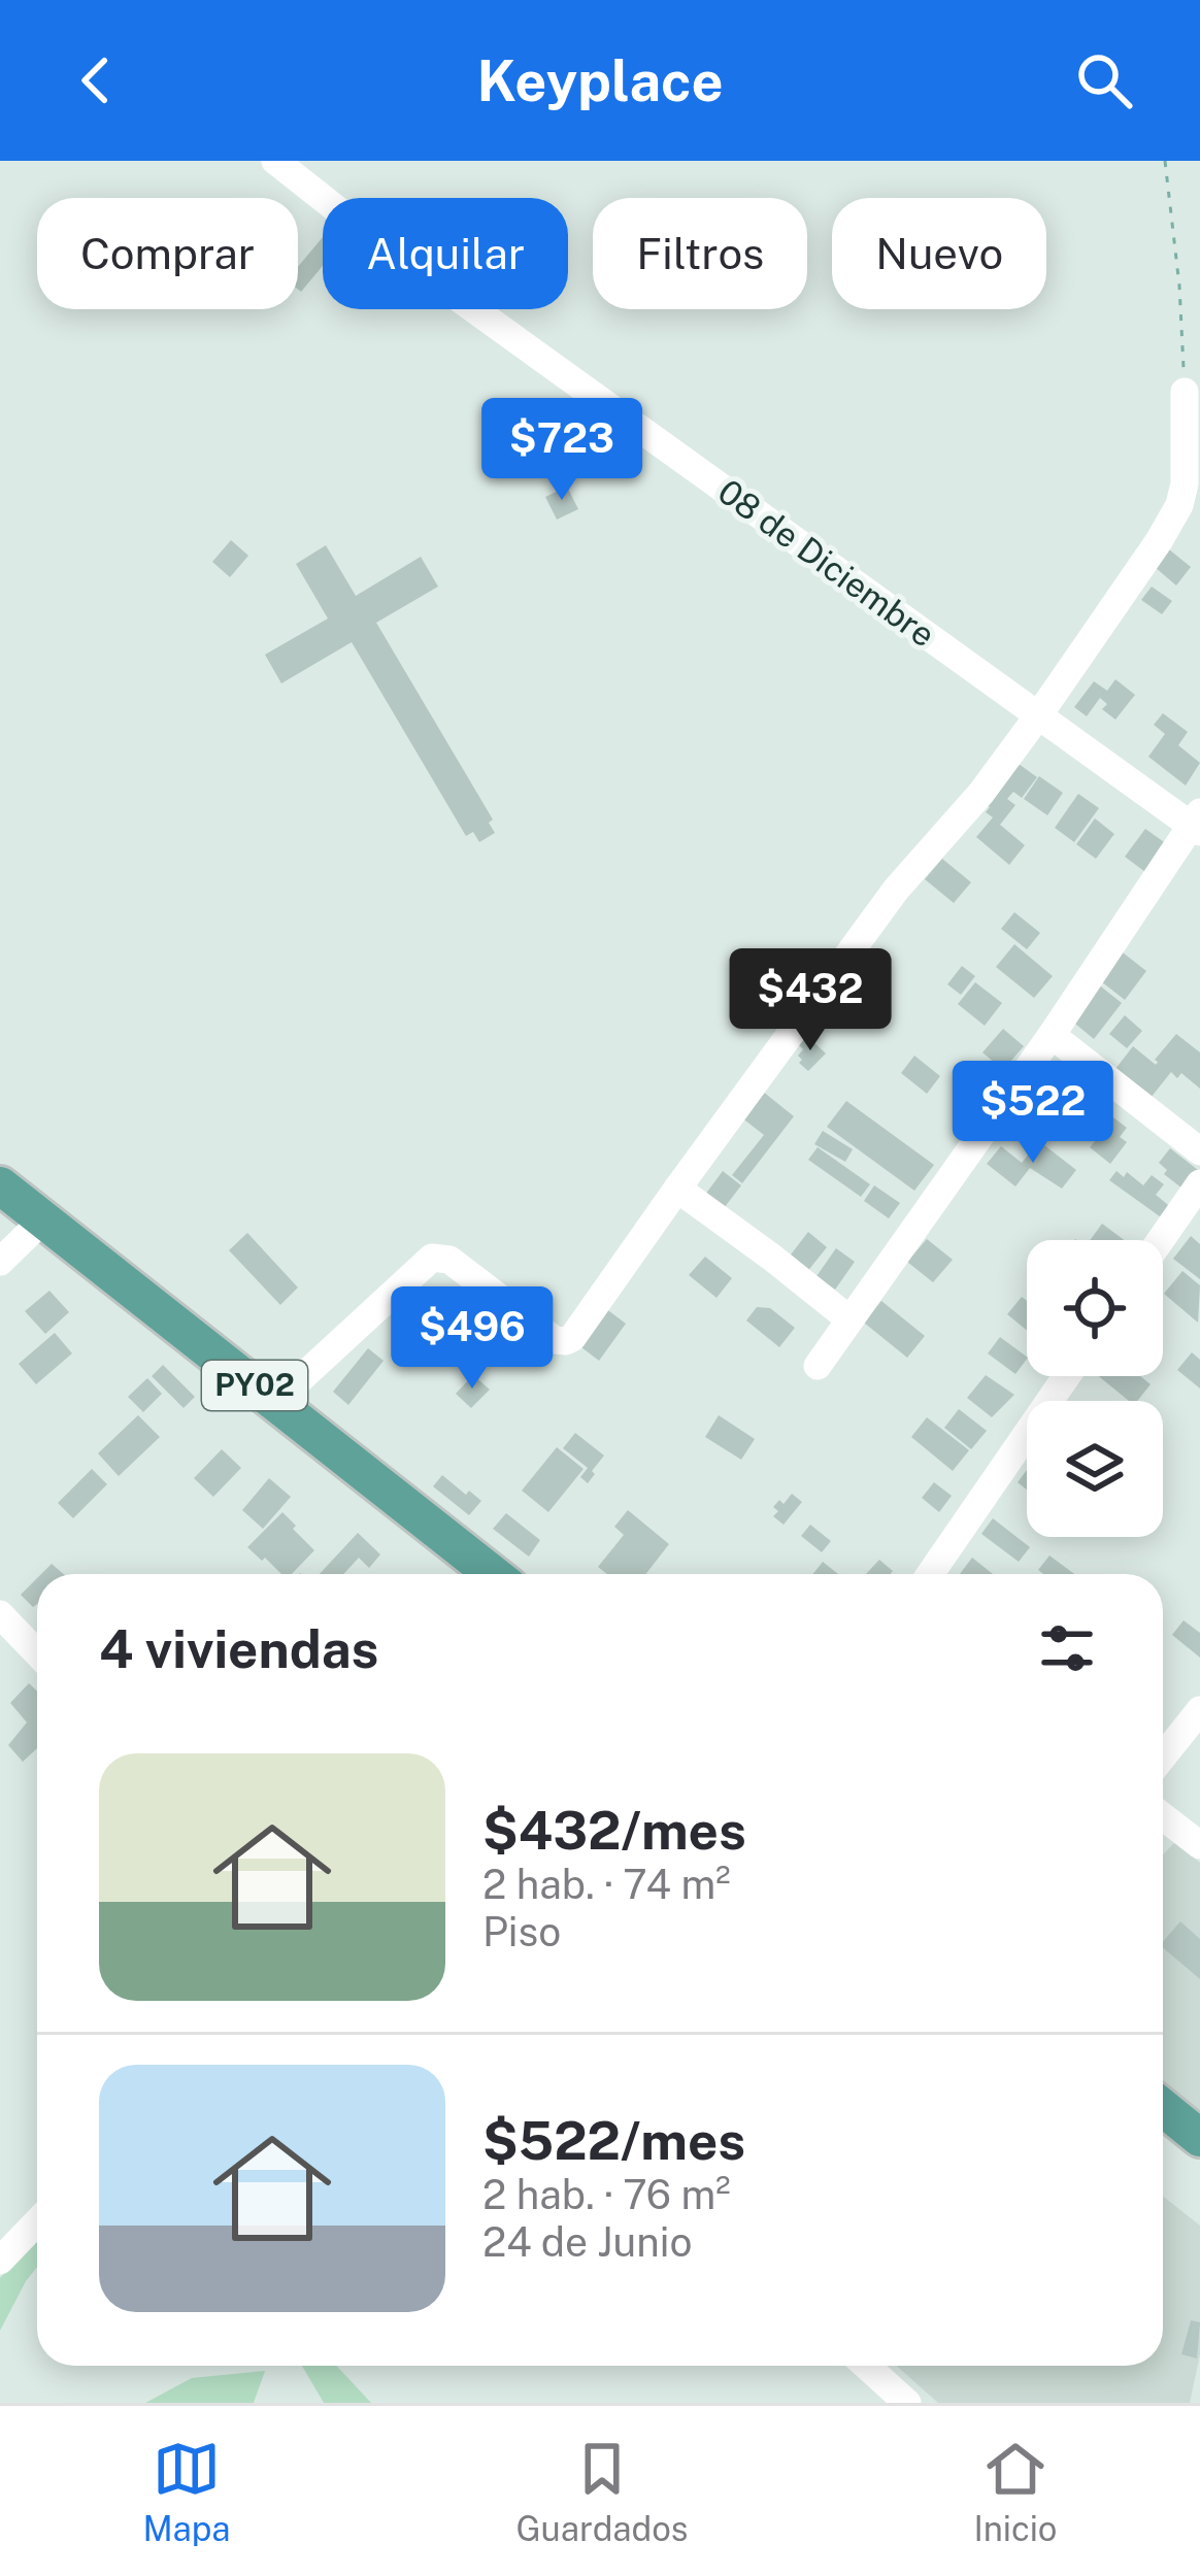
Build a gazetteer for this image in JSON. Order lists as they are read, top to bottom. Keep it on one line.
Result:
{"streets":{"main road":["PY02"],"street":["08 de Diciembre"]},"page":{"header":"Keyplace","chip":["Comprar","Alquilar","Filtros","Nuevo"],"price":["$723","$432","$522","$496"],"heading":"4 viviendas","list":[{"name":"$432/mes","note":"2 hab. · 74 m² · Piso"},{"name":"$522/mes","note":"2 hab. · 76 m² · 24 de Junio"}],"tabs":["Mapa","Guardados","Inicio"]}}
